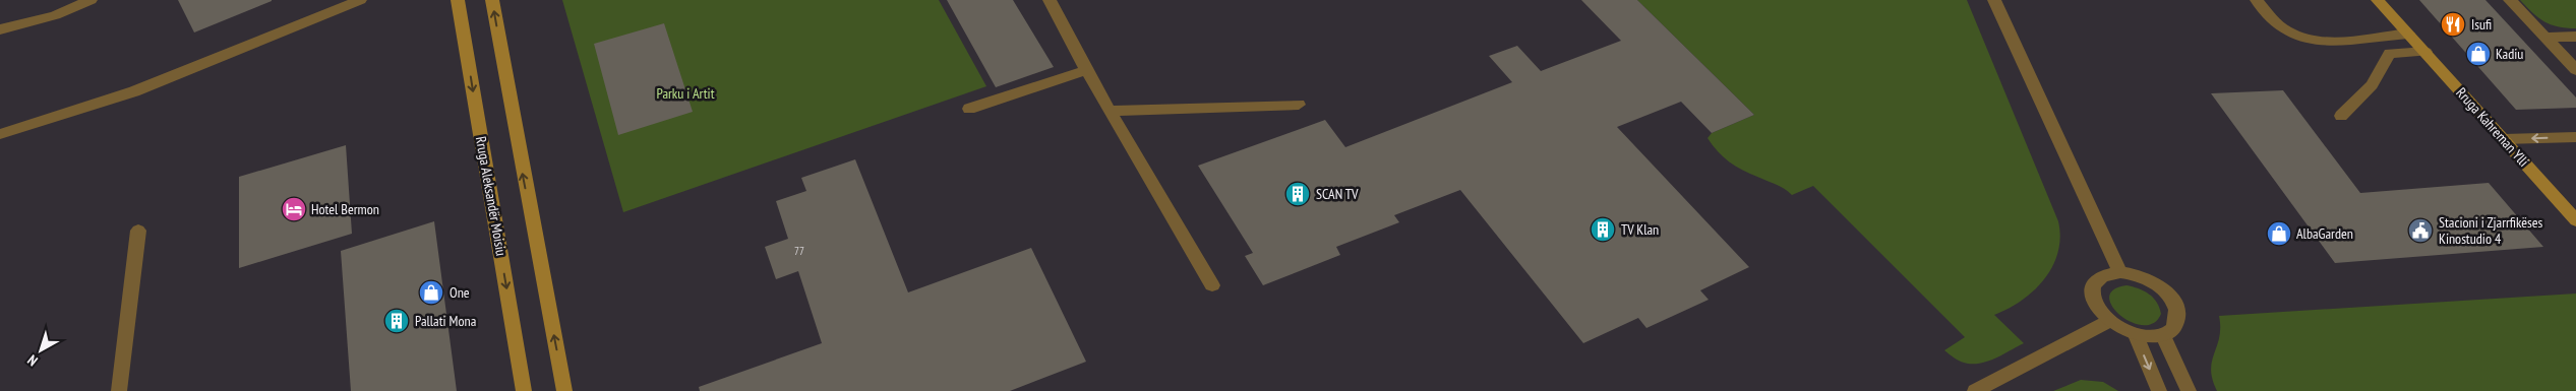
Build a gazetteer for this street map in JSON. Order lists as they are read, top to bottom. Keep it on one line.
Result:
{"streets":{"main road":["Rruga Kahreman Ylli","Rruga Aleksandër Moisiu"]},"parks":["Parku i Artit"],"places":{"restaurant":["Isufi"],"shop":["Kadiu","AlbaGarden","One"],"building":["SCAN TV","TV Klan","Pallati Mona"],"hotel":["Hotel Bermon"],"public building":["Stacioni i Zjarrfikëses Kinostudio 4"]},"house_numbers":["77"],"north":"bottom left"}
